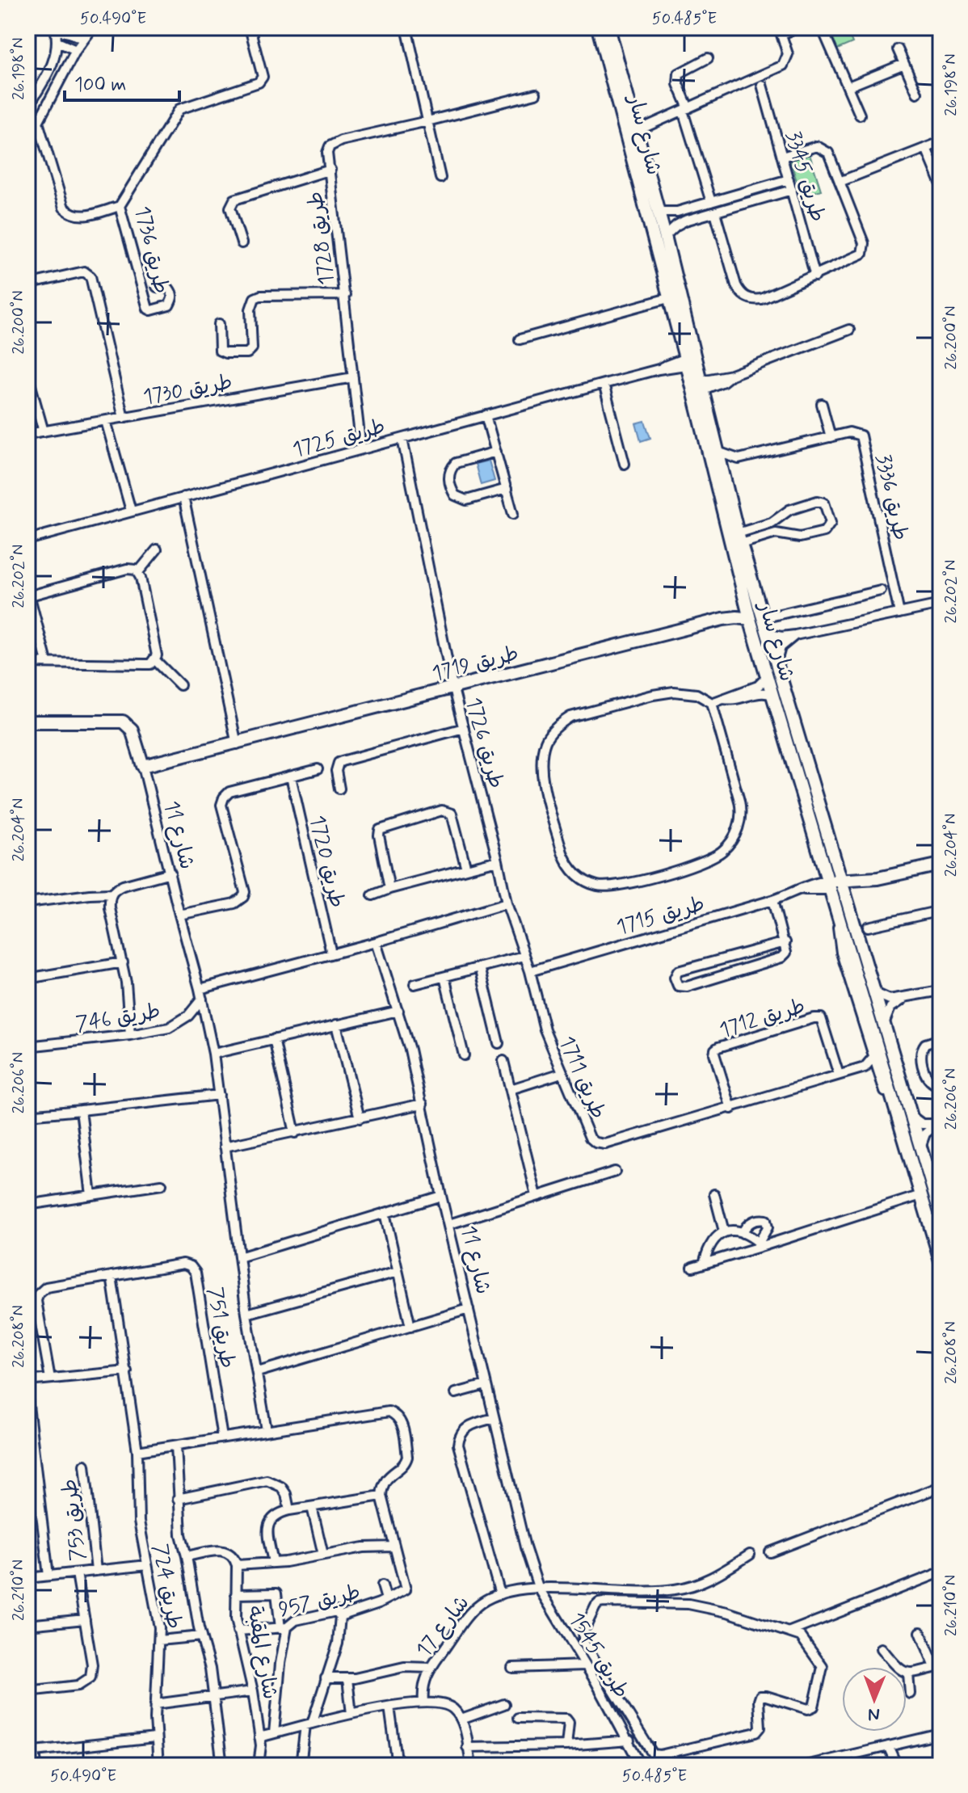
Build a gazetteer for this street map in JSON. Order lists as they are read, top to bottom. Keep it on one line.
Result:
{"streets":{"street":["شارع سار","طريق 3345","طريق 1728","طريق 1736","طريق 1730","طريق 1725","طريق 3336","طريق 1719","طريق 1726","شارع 11","طريق 1720","طريق 1715","طريق 746","طريق 1712","طريق 1711","طريق 751","طريق 753","طريق 724","طريق 957","شارع 17","شارع المقبة","طريق 1545"]},"crossings":[["شارع سار","طريق 1725"],["شارع سار","طريق 1719"],["شارع سار","طريق 1715"],["طريق 1728","طريق 1730"],["طريق 1728","طريق 1725"],["طريق 1725","طريق 1726"],["طريق 1719","طريق 1726"],["طريق 1719","شارع 11"],["طريق 1726","طريق 1711"],["شارع 11","طريق 746"],["شارع 11","شارع 17"],["شارع 11","طريق 1545"],["طريق 1715","طريق 1711"],["طريق 1712","طريق 1711"],["طريق 957","شارع المقبة"],["شارع 17","طريق 1545"]],"scale_bar":"100 m","north":"bottom","coordinates":["50.490°E","50.485°E","26.198°N","26.200°N","26.202°N","26.204°N","26.206°N","26.208°N","26.210°N"]}
